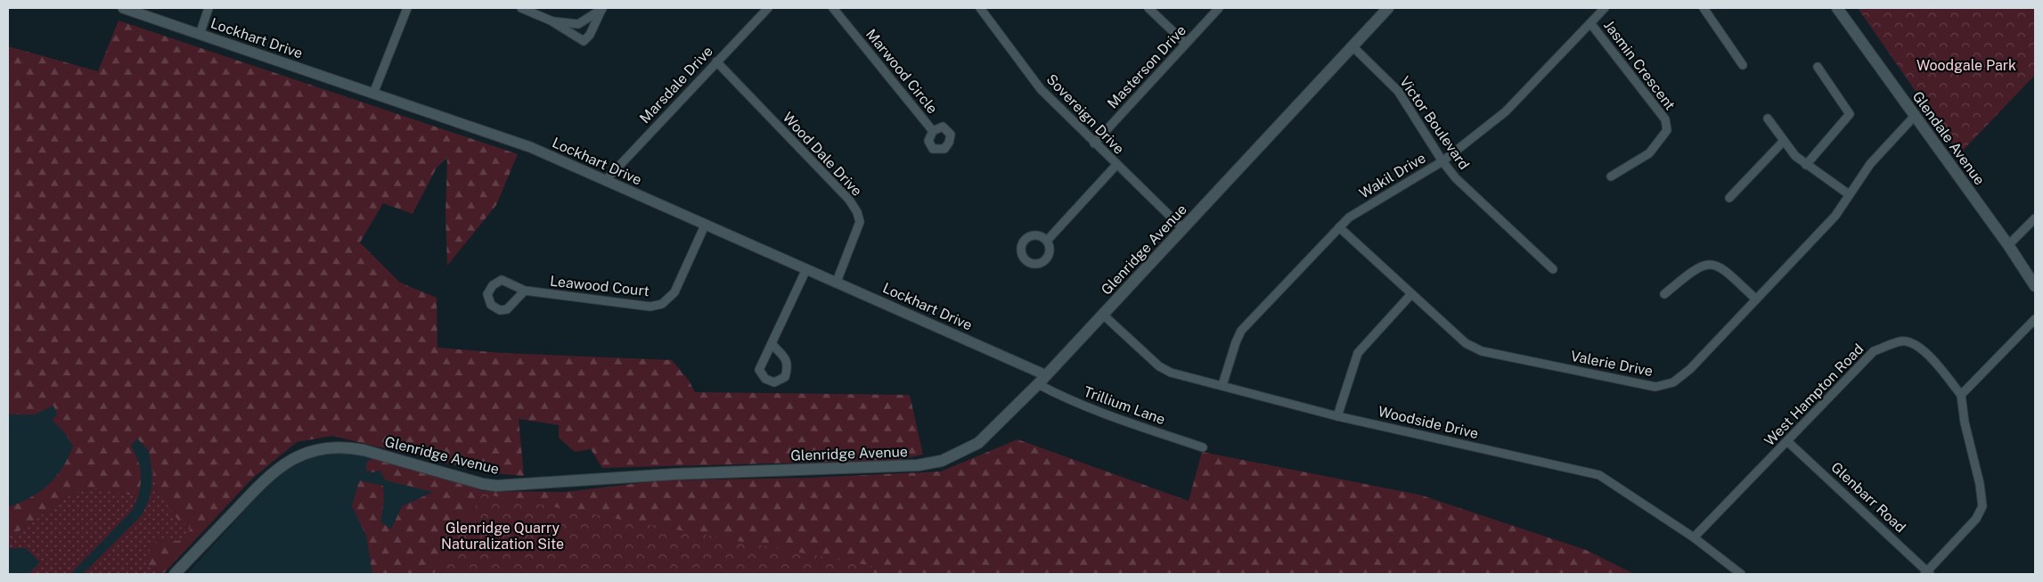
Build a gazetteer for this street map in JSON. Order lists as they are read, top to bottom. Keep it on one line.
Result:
{"streets":{"main road":["Glendale Avenue","Glenridge Avenue"],"street":["Lockhart Drive","Jasmin Crescent","Masterson Drive","Marwood Circle","Marsdale Drive","Sovereign Drive","Victor Boulevard","Wood Dale Drive","Wakil Drive","Leawood Court","Valerie Drive","West Hampton Road","Trillium Lane","Woodside Drive","Glenbarr Road"]},"crossings":[["Lockhart Drive","Marsdale Drive"],["Lockhart Drive","Wood Dale Drive"],["Lockhart Drive","Glenridge Avenue"],["Lockhart Drive","Leawood Court"],["Jasmin Crescent","Wakil Drive"],["Masterson Drive","Sovereign Drive"],["Marsdale Drive","Wood Dale Drive"],["Sovereign Drive","Glenridge Avenue"],["Victor Boulevard","Wakil Drive"],["Victor Boulevard","Glenridge Avenue"],["Glendale Avenue","Valerie Drive"],["Wakil Drive","Valerie Drive"],["Wakil Drive","Woodside Drive"],["Glenridge Avenue","Trillium Lane"],["Glenridge Avenue","Woodside Drive"],["West Hampton Road","Woodside Drive"],["West Hampton Road","Glenbarr Road"]],"parks":["Woodgale Park","Glenridge Quarry Naturalization Site"]}
